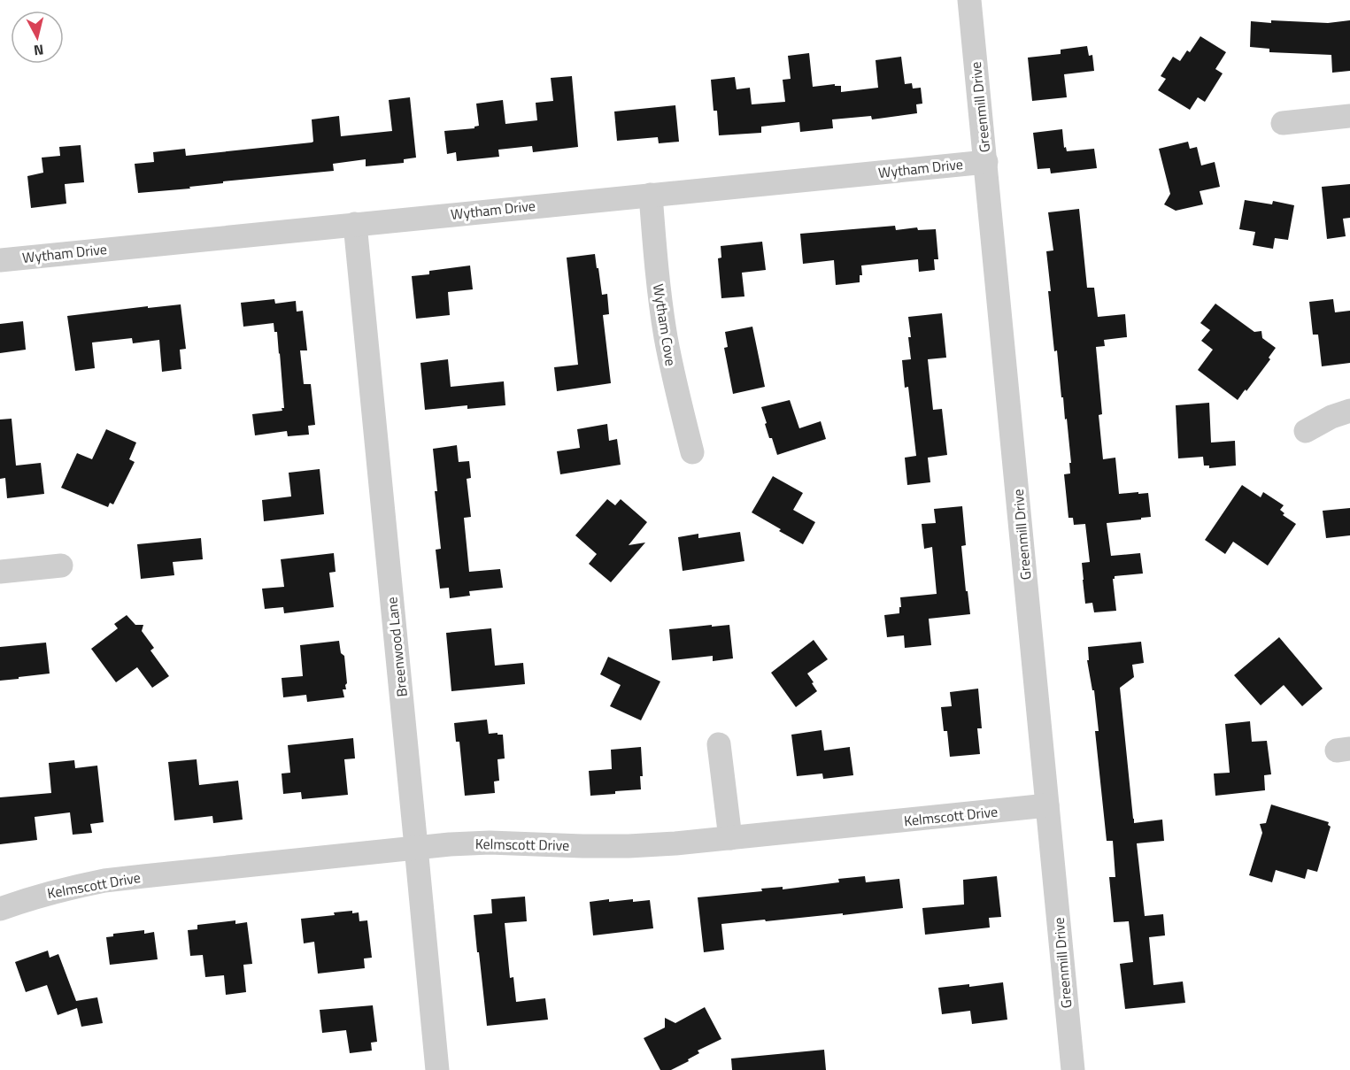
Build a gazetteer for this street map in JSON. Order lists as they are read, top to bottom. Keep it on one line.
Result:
{"streets":{"street":["Greenmill Drive","Wytham Drive","Wytham Cove","Breenwood Lane","Kelmscott Drive"]},"crossings":[["Greenmill Drive","Wytham Drive"],["Greenmill Drive","Kelmscott Drive"],["Wytham Drive","Wytham Cove"],["Wytham Drive","Breenwood Lane"],["Breenwood Lane","Kelmscott Drive"]],"north":"bottom"}
